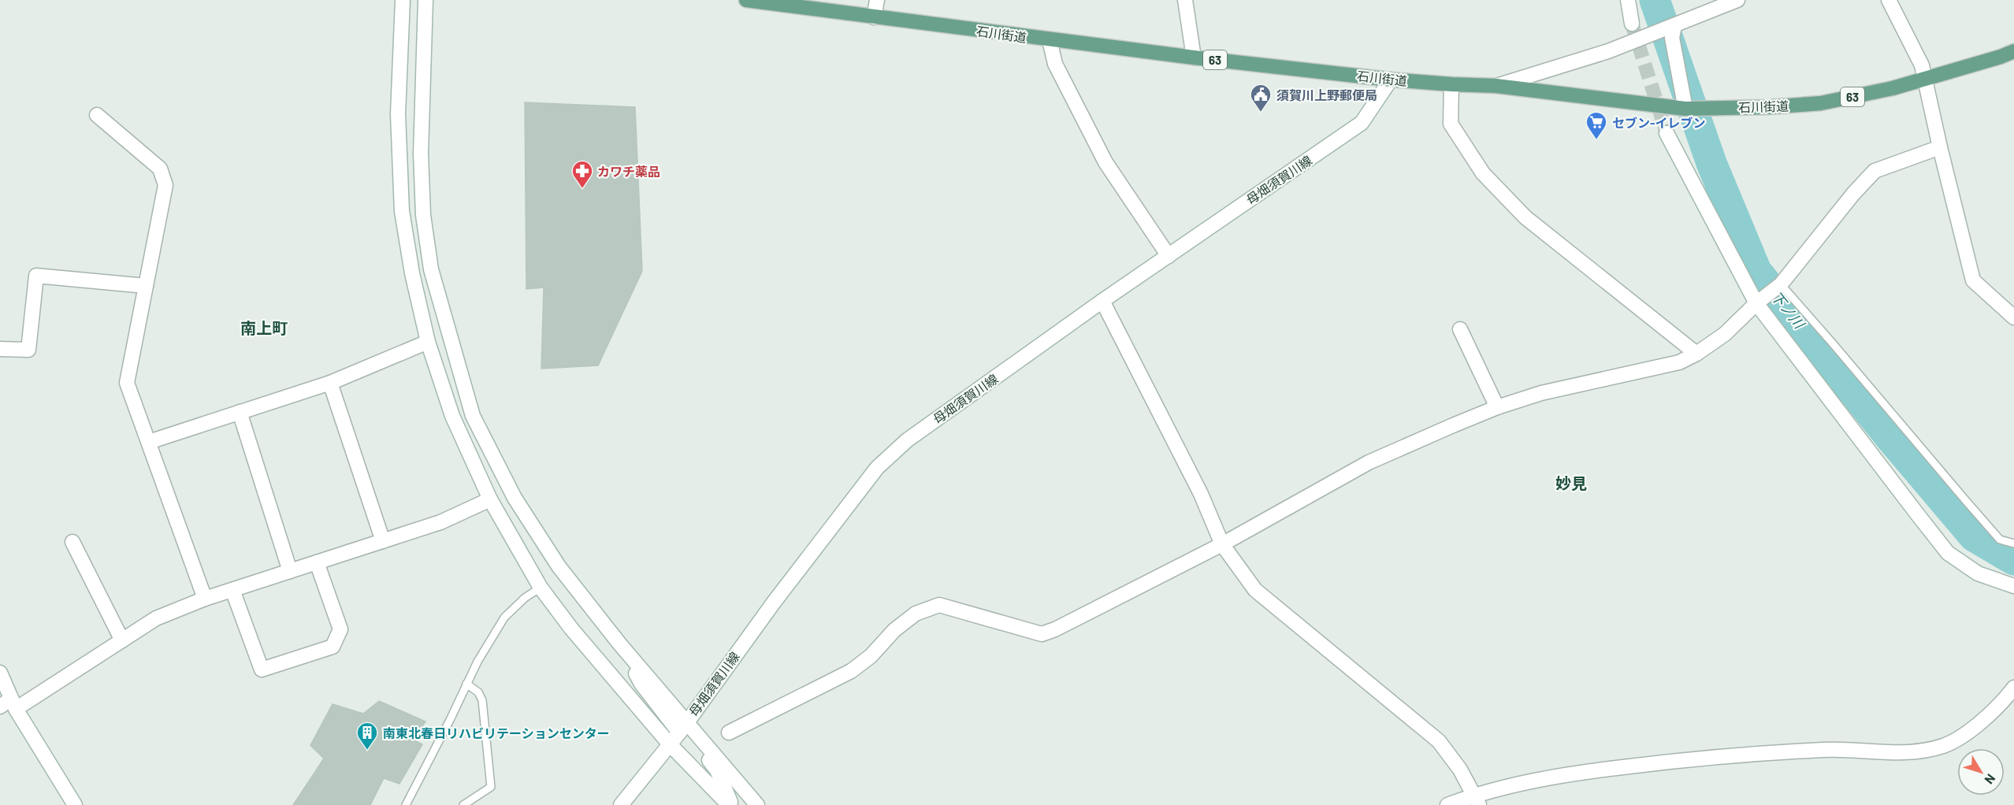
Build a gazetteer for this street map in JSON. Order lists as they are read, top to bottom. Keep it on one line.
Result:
{"streets":{"main road":["石川街道","63"],"street":["母畑須賀川線"]},"crossings":[["石川街道","母畑須賀川線"]],"districts":["南上町","妙見"],"water":["下ノ川"],"places":{"public building":["須賀川上野郵便局"],"supermarket":["セブン-イレブン"],"pharmacy":["カワチ薬品"],"building":["南東北春日リハビリテーションセンター"]},"north":"bottom right"}
